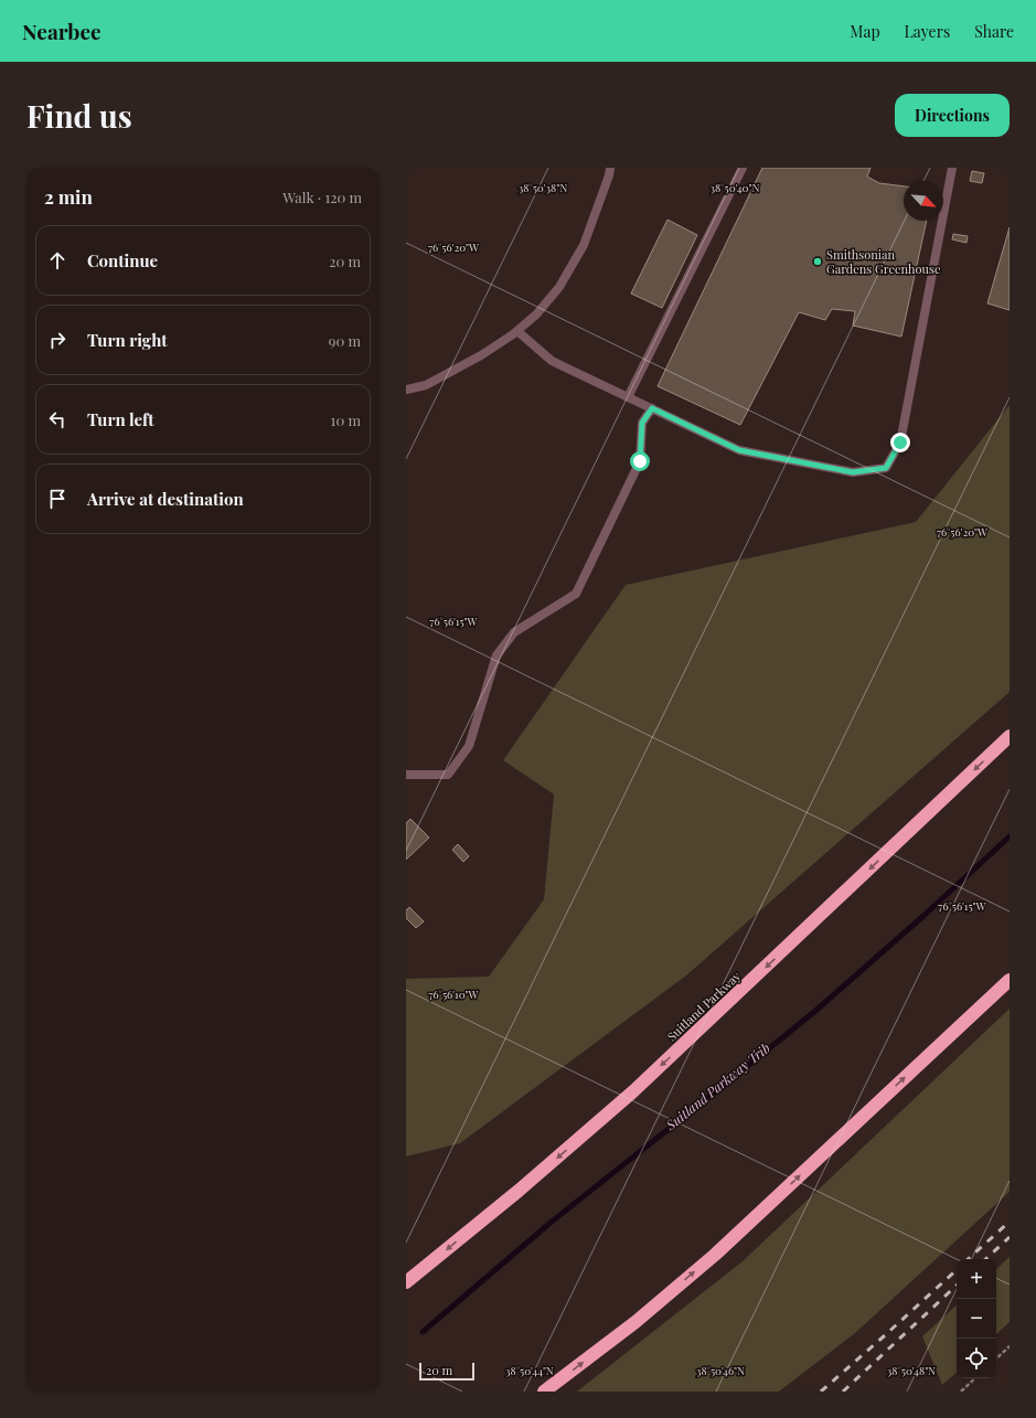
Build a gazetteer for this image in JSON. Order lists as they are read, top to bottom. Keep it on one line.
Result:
{"streets":{"highway":["Suitland Parkway"]},"one_way":["Suitland Parkway"],"water":["Suitland Parkway Trib"],"places":["Smithsonian Gardens Greenhouse"],"scale_bar":"20 m","north":"bottom right","page":{"header":"Nearbee","nav":["Map","Layers","Share"],"buttons":"Directions","title":"Find us","heading":["2 min","Walk · 120 m"],"list":[["Continue","20 m"],["Turn right","90 m"],["Turn left","10 m"],"Arrive at destination"],"map_buttons":["+","−"],"scale":"20 m"},"coordinates":["38°50'38\"N","38°50'40\"N","76°56'20\"W","76°56'15\"W","76°56'10\"W","38°50'44\"N","38°50'46\"N","38°50'48\"N"]}
